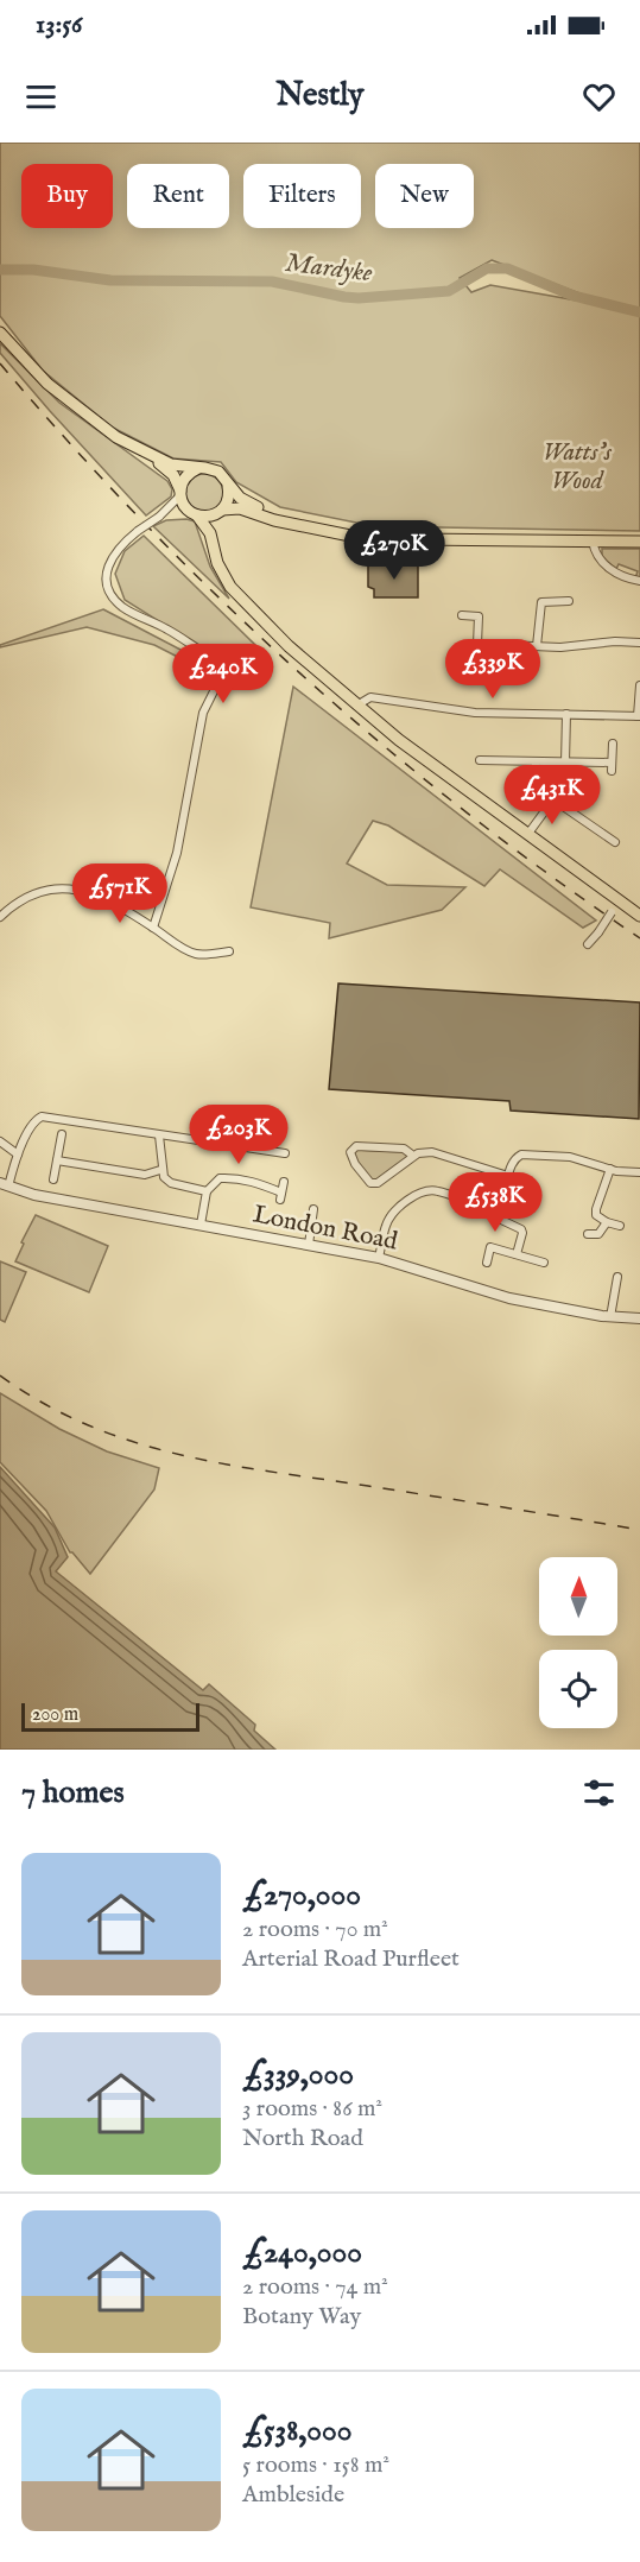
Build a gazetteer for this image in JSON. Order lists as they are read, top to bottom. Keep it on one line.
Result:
{"streets":{"street":["London Road"]},"water":["Mardyke"],"parks":["Watts's Wood"],"scale_bar":"200 m","north":"top","page":{"status":"13:56","header":"Nestly","chip":["Buy","Rent","Filters","New"],"price":["£270K","£339K","£240K","£431K","£571K","£203K","£538K"],"scale":"200 m","heading":"7 homes","list":[{"name":"£270,000","note":"2 rooms · 70 m² · Arterial Road Purfleet"},{"name":"£339,000","note":"3 rooms · 86 m² · North Road"},{"name":"£240,000","note":"2 rooms · 74 m² · Botany Way"},{"name":"£538,000","note":"5 rooms · 158 m² · Ambleside"}]}}
